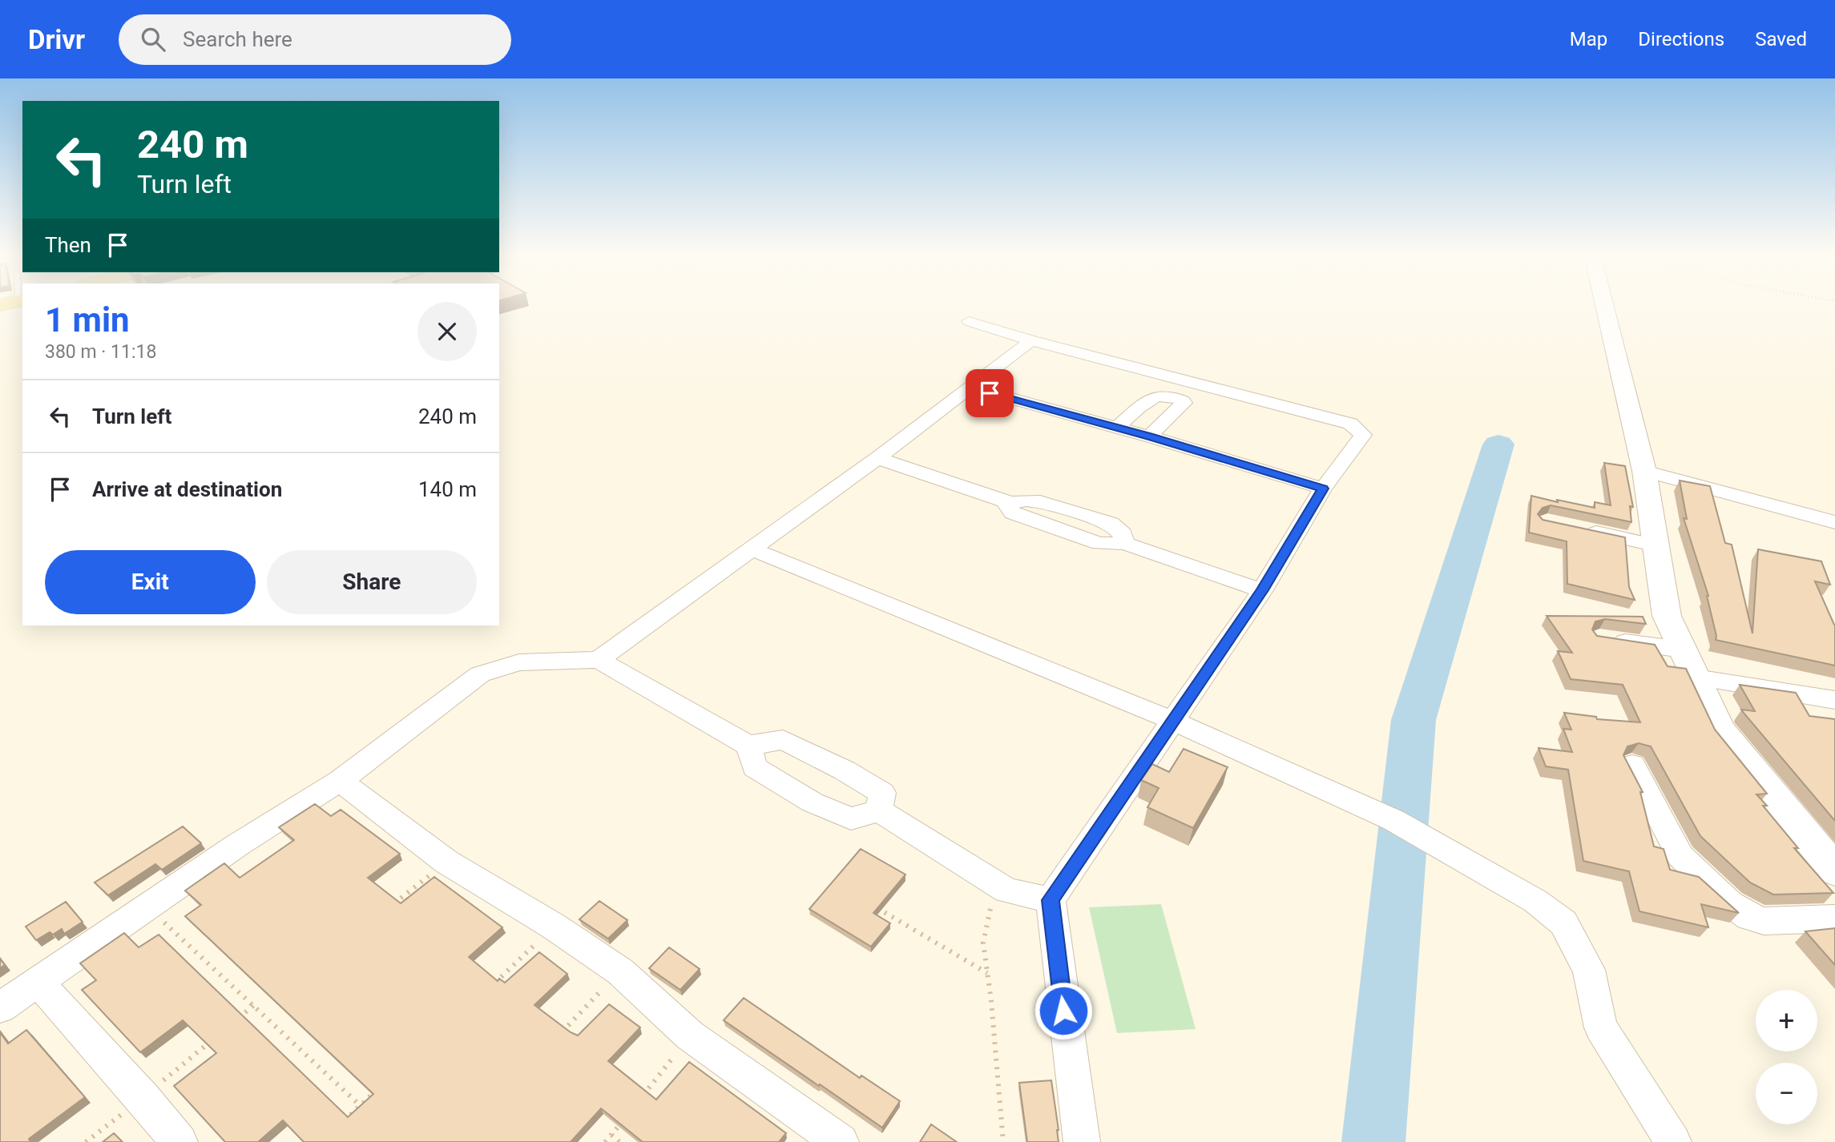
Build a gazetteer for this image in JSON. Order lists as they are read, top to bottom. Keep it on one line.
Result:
{"page":{"header":"Drivr","search":"Search here","nav":["Map","Directions","Saved"],"turn":["240 m","Turn left"],"then":"Then","heading":["1 min","380 m · 11:18"],"list":[{"name":"Turn left","value":"240 m"},{"name":"Arrive at destination","value":"140 m"}],"buttons":["Exit","Share"],"map_buttons":["+","−"]}}
